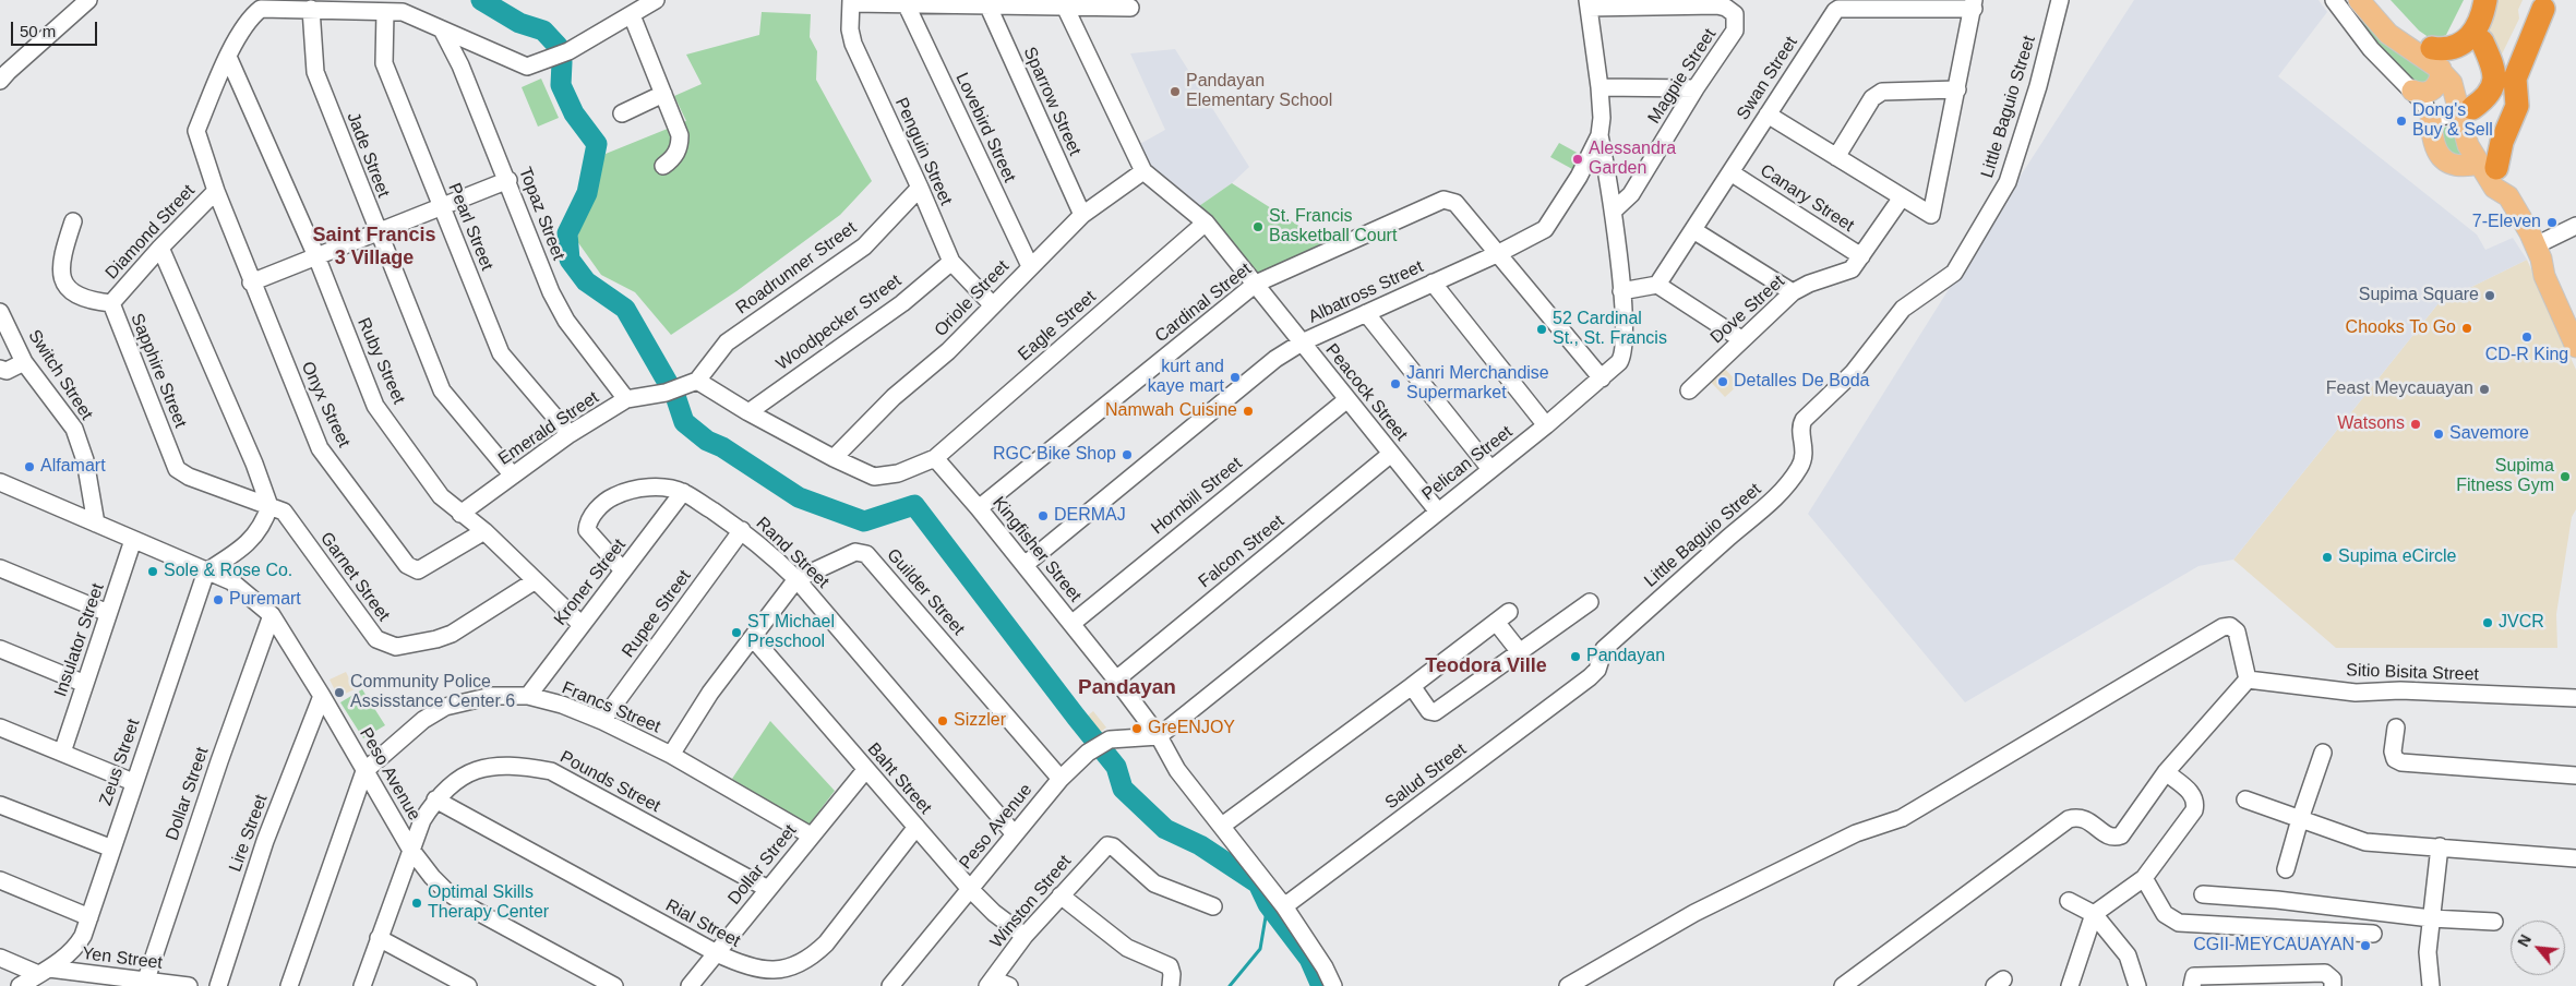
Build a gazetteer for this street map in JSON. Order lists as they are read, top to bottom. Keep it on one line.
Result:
{"streets":{"street":["Magpie Street","Swan Street","Sparrow Street","Little Baguio Street","Lovebird Street","Penguin Street","Jade Street","Canary Street","Topaz Street","Pearl Street","Diamond Street","Roadrunner Street","Albatross Street","Oriole Street","Cardinal Street","Dove Street","Woodpecker Street","Eagle Street","Ruby Street","Sapphire Street","Switch Street","Peacock Street","Onyx Street","Emerald Street","Pelican Street","Hornbill Street","Kingfisher Street","Falcon Street","Rand Street","Garnet Street","Kroner Street","Guilder Street","Rupee Street","Insulator Street","Sitio Bisita Street","Francs Street","Zeus Street","Peso Avenue","Salud Street","Baht Street","Pounds Street","Dollar Street","Lire Street","Winston Street","Rial Street","Yen Street"]},"crossings":[["Magpie Street","Albatross Street"],["Magpie Street","Pelican Street"],["Swan Street","Canary Street"],["Sparrow Street","Oriole Street"],["Little Baguio Street","Salud Street"],["Lovebird Street","Oriole Street"],["Penguin Street","Roadrunner Street"],["Penguin Street","Oriole Street"],["Penguin Street","Woodpecker Street"],["Jade Street","Diamond Street"],["Jade Street","Emerald Street"],["Canary Street","Dove Street"],["Topaz Street","Diamond Street"],["Topaz Street","Emerald Street"],["Pearl Street","Diamond Street"],["Pearl Street","Emerald Street"],["Diamond Street","Ruby Street"],["Diamond Street","Sapphire Street"],["Diamond Street","Onyx Street"],["Roadrunner Street","Emerald Street"],["Albatross Street","Cardinal Street"],["Albatross Street","Peacock Street"],["Albatross Street","Pelican Street"],["Albatross Street","Kingfisher Street"],["Oriole Street","Peacock Street"],["Cardinal Street","Peacock Street"],["Cardinal Street","Pelican Street"],["Cardinal Street","Kingfisher Street"],["Eagle Street","Peacock Street"],["Eagle Street","Kingfisher Street"],["Ruby Street","Onyx Street"],["Ruby Street","Emerald Street"],["Ruby Street","Garnet Street"],["Ruby Street","Kroner Street"],["Sapphire Street","Garnet Street"],["Switch Street","Peso Avenue"],["Peacock Street","Pelican Street"],["Peacock Street","Hornbill Street"],["Peacock Street","Falcon Street"],["Pelican Street","Kingfisher Street"],["Pelican Street","Peso Avenue"],["Hornbill Street","Kingfisher Street"],["Kingfisher Street","Falcon Street"],["Kingfisher Street","Peso Avenue"],["Kingfisher Street","Salud Street"],["Rand Street","Kroner Street"],["Rand Street","Guilder Street"],["Rand Street","Rupee Street"],["Rand Street","Peso Avenue"],["Kroner Street","Francs Street"],["Guilder Street","Francs Street"],["Guilder Street","Peso Avenue"],["Guilder Street","Baht Street"],["Rupee Street","Francs Street"],["Insulator Street","Peso Avenue"],["Francs Street","Peso Avenue"],["Francs Street","Dollar Street"],["Zeus Street","Peso Avenue"],["Zeus Street","Yen Street"],["Peso Avenue","Baht Street"],["Peso Avenue","Pounds Street"],["Peso Avenue","Dollar Street"],["Peso Avenue","Lire Street"],["Baht Street","Dollar Street"],["Baht Street","Winston Street"],["Baht Street","Rial Street"],["Pounds Street","Dollar Street"],["Pounds Street","Rial Street"],["Dollar Street","Rial Street"],["Dollar Street","Yen Street"]],"districts":["Saint Francis 3 Village","Teodora Ville","Pandayan"],"places":["Pandayan Elementary School","Dong's Buy & Sell","Alessandra Garden","7-Eleven","St. Francis Basketball Court","Supima Square","Chooks To Go","52 Cardinal St., St. Francis","CD-R King","kurt and kaye mart","Detalles De Boda","Janri Merchandise Supermarket","Feast Meycauayan","Namwah Cuisine","Watsons","Savemore","RGC Bike Shop","Alfamart","Supima Fitness Gym","DERMAJ","Supima eCircle","Sole & Rose Co.","Puremart","JVCR","ST Michael Preschool","Pandayan","Community Police Assisstance Center 6","Sizzler","GreENJOY","Optimal Skills Therapy Center","CGII-MEYCAUAYAN"],"scale_bar":"50 m","north":"top left"}
